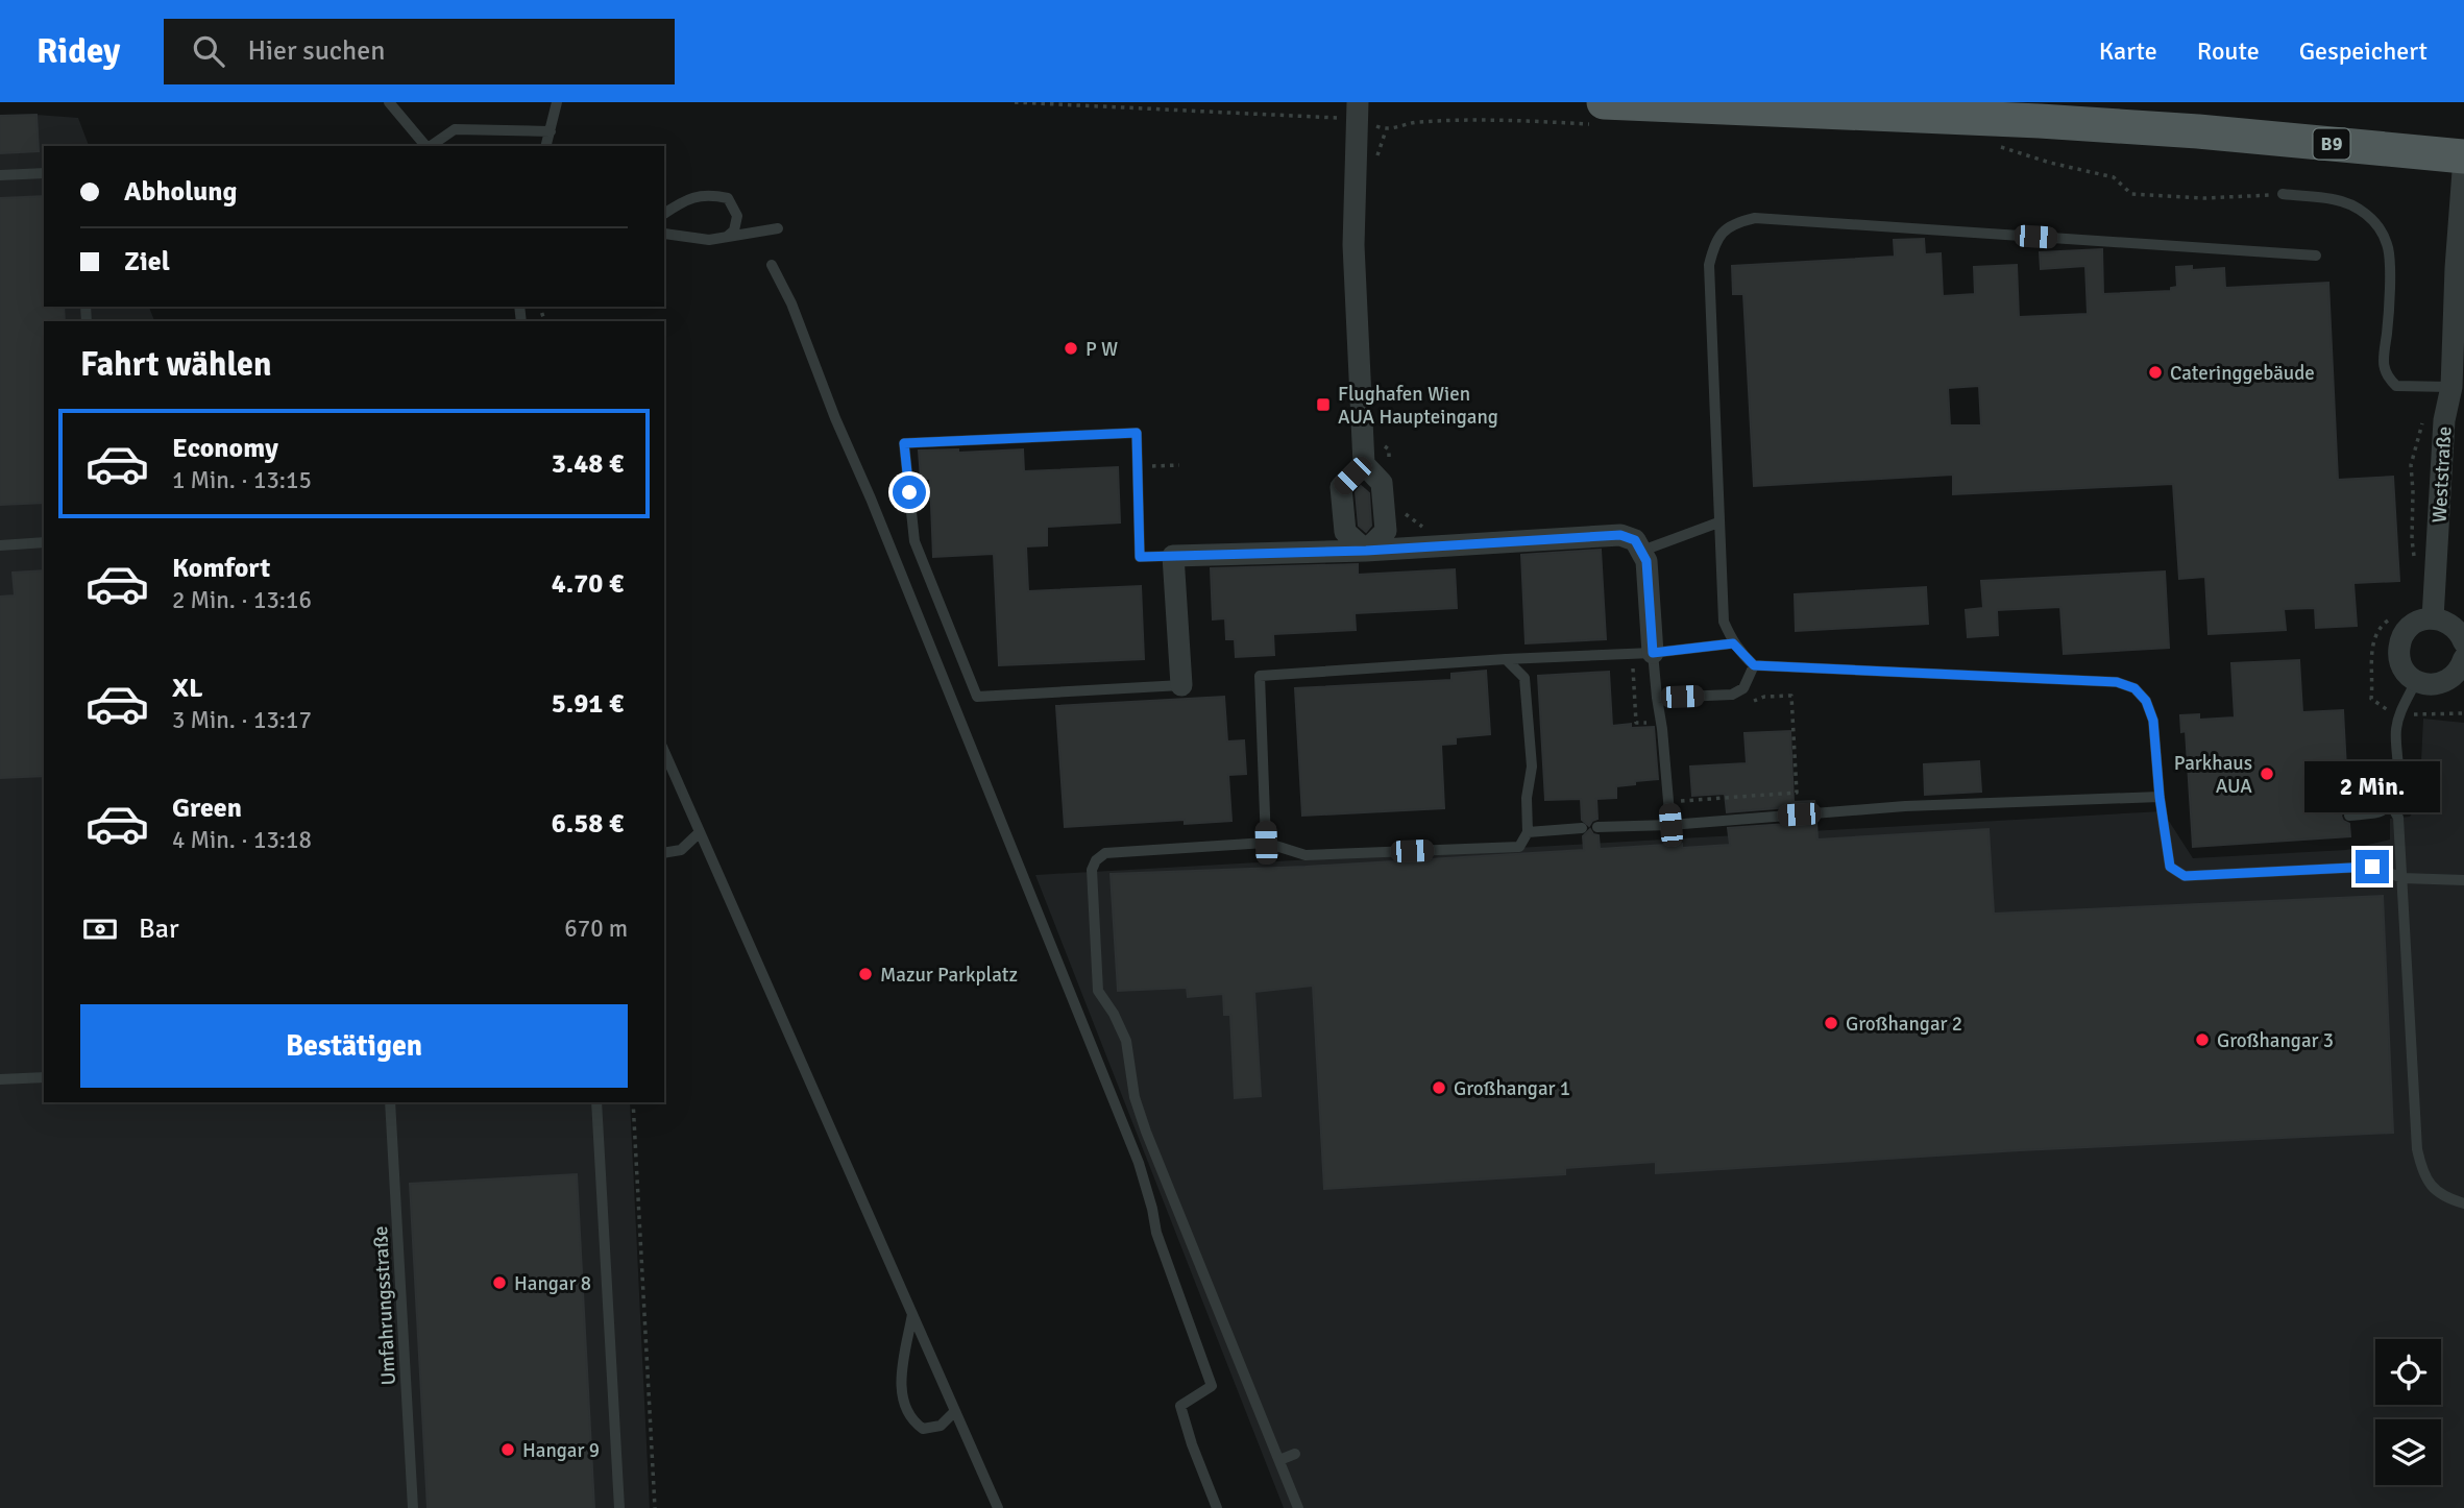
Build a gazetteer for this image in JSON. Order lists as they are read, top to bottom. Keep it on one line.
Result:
{"streets":{"main road":["B9"],"street":["Weststraße"],"lane":["Umfahrungsstraße"]},"crossings":[["B9","Weststraße"]],"places":{"other":["P W","Cateringgebäude","Parkhaus AUA","Mazur Parkplatz","Großhangar 2","Großhangar 3","Großhangar 1","Hangar 8","Hangar 9"],"transit":["Flughafen Wien AUA Haupteingang"]},"page":{"header":"Ridey","search":"Hier suchen","nav":["Karte","Route","Gespeichert"],"banner":["Abholung","Ziel"],"heading":"Fahrt wählen","list":[{"name":"Economy","note":"1 Min. · 13:15","value":"3.48 €"},{"name":"Komfort","note":"2 Min. · 13:16","value":"4.70 €"},{"name":"XL","note":"3 Min. · 13:17","value":"5.91 €"},{"name":"Green","note":"4 Min. · 13:18","value":"6.58 €"}],"bubble":"2 Min.","pay":["Bar","670 m"],"buttons":"Bestätigen"}}
